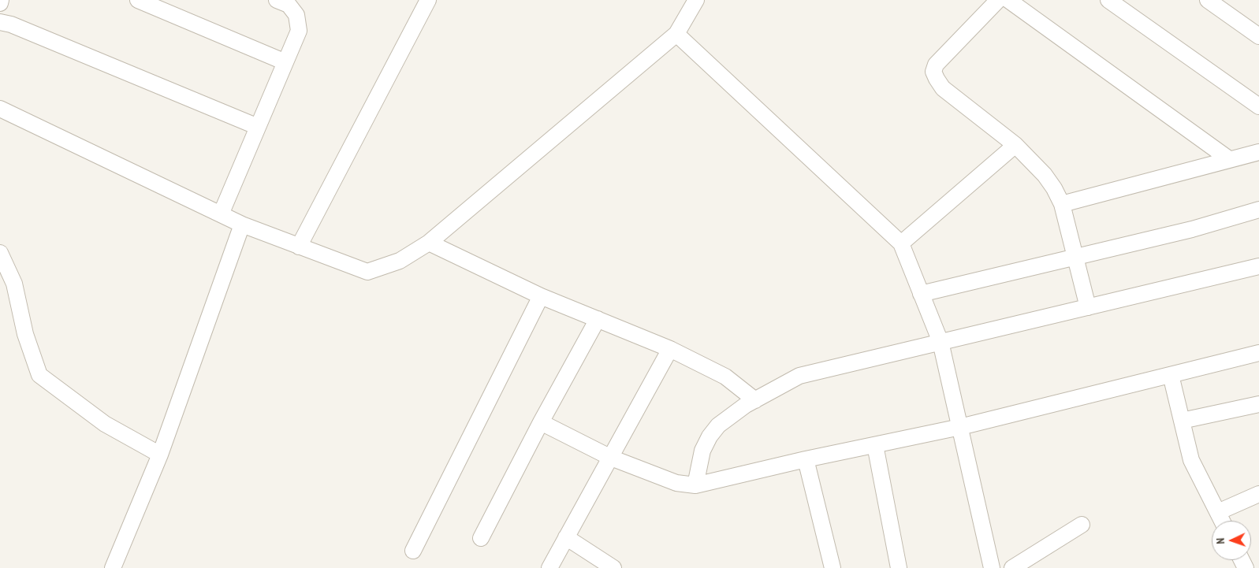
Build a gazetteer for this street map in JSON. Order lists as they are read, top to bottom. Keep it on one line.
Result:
{"north":"left"}
